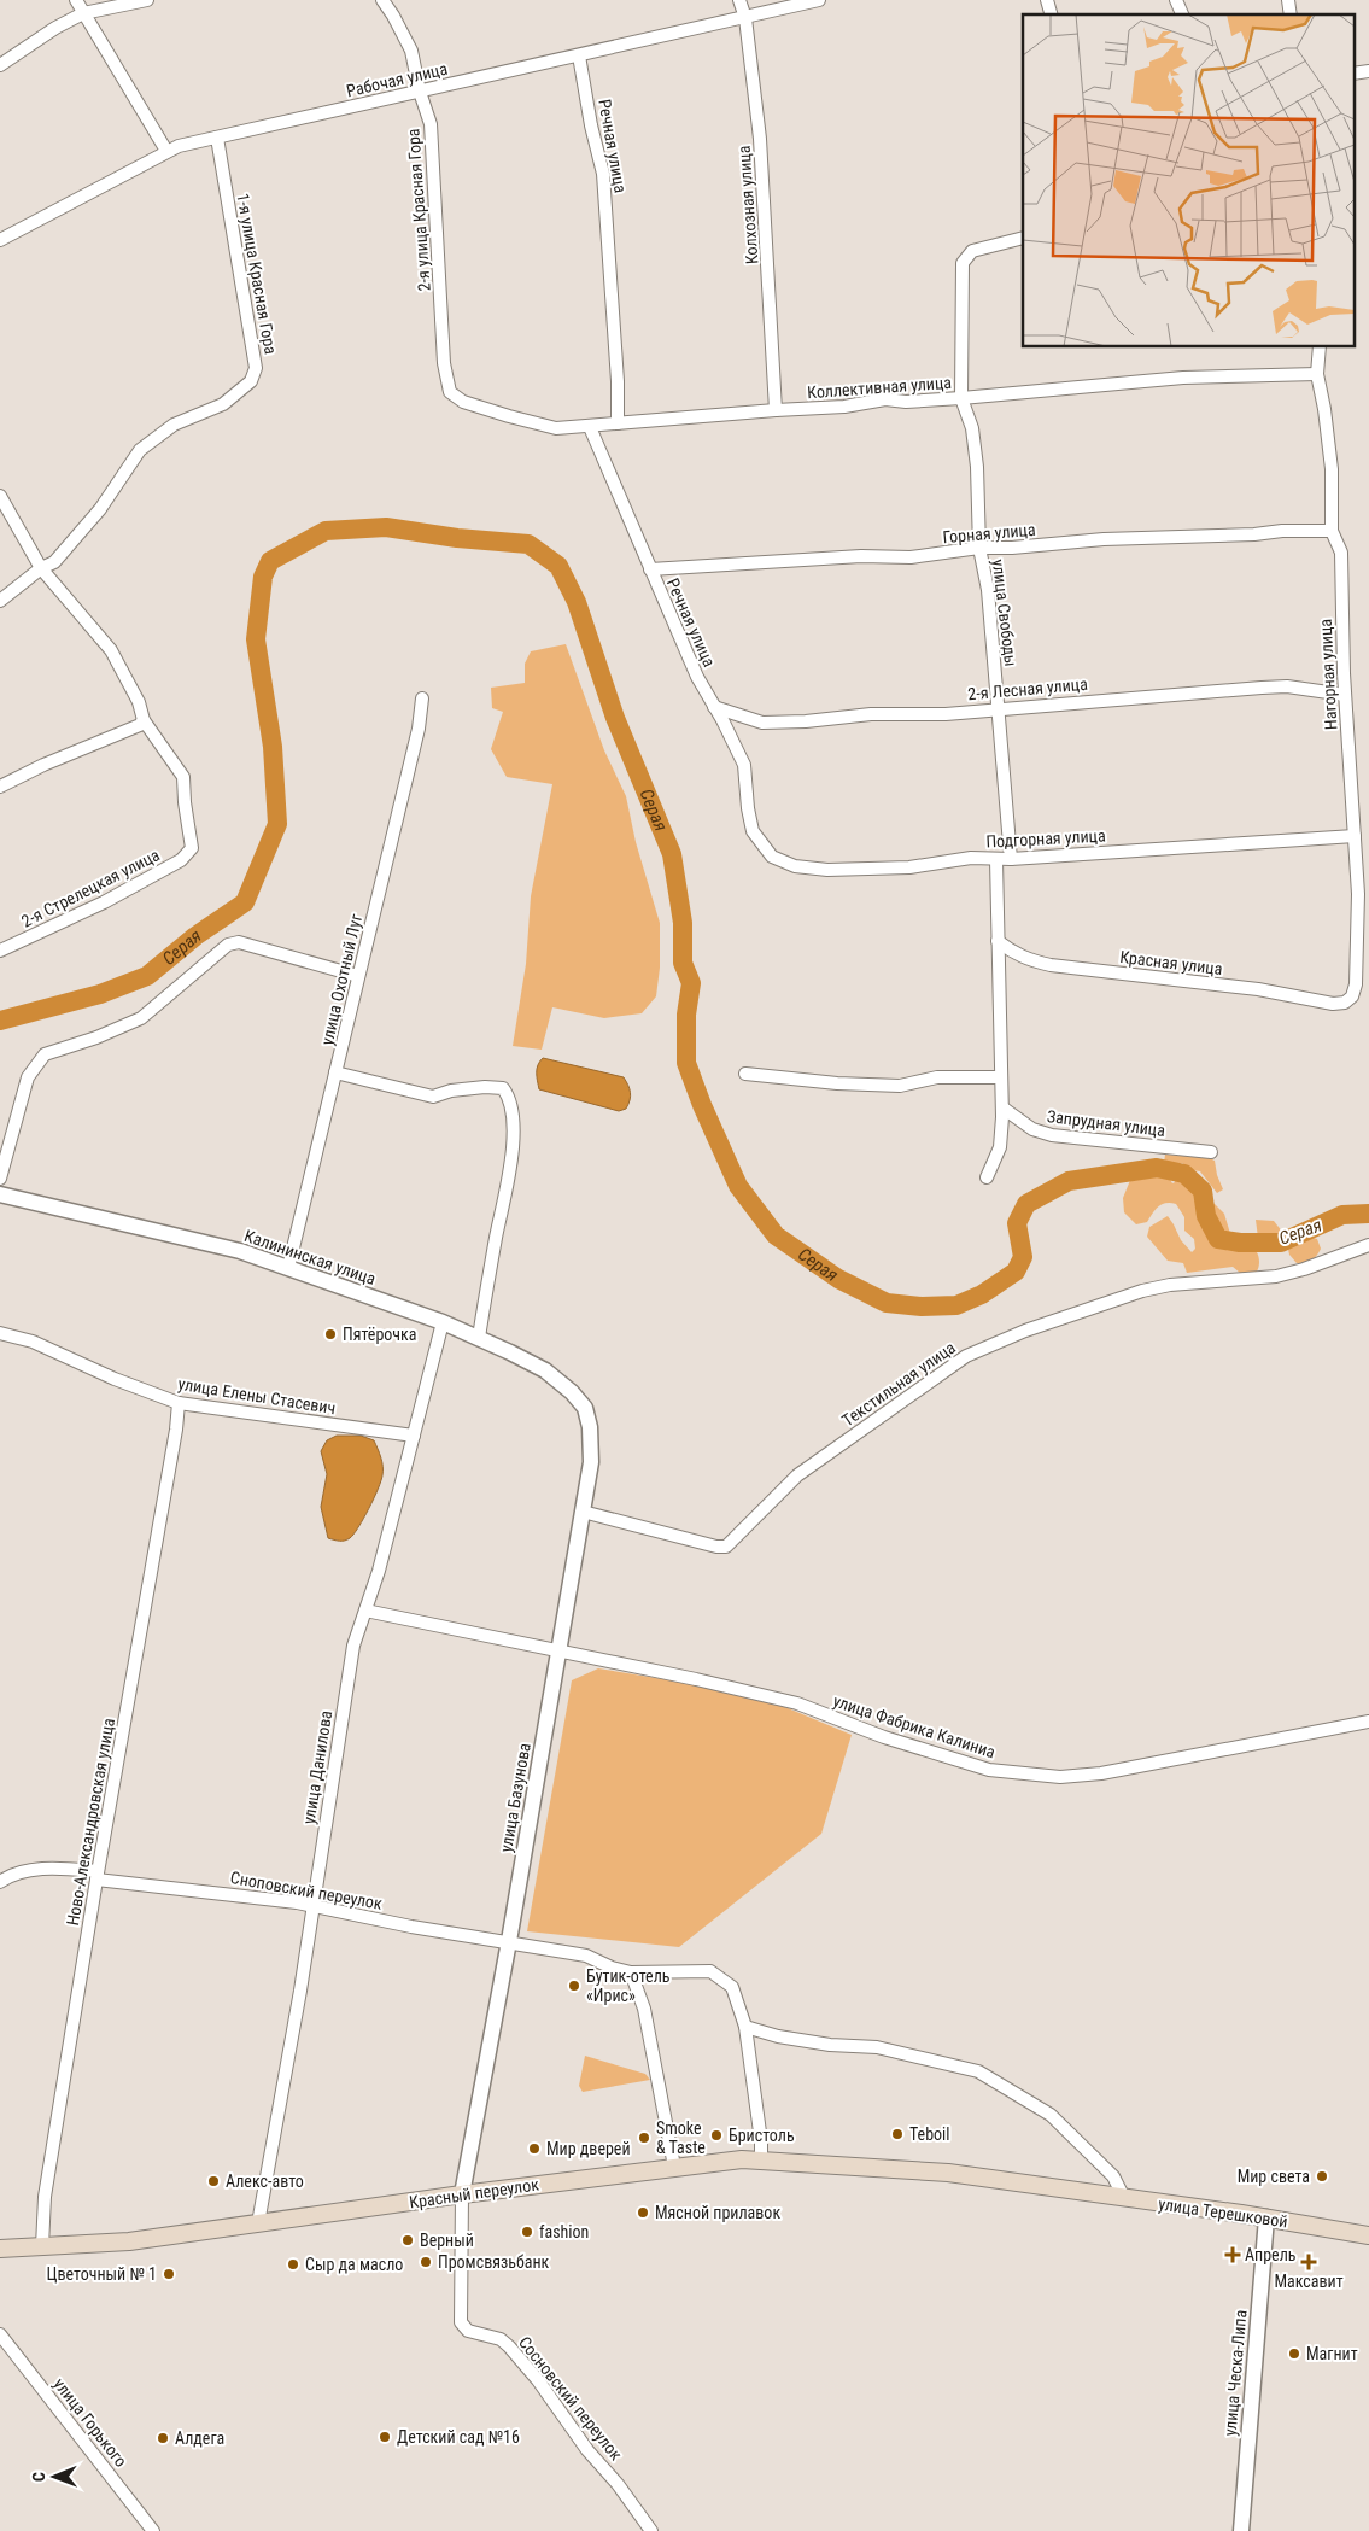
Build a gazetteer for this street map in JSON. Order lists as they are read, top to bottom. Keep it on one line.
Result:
{"streets":{"main road":["Красный переулок","улица Терешковой"],"street":["Рабочая улица","Речная улица","Колхозная улица","2-я улица Красная Гора","1-я улица Красная Гора","Коллективная улица","Горная улица","улица Свободы","Нагорная улица","2-я Лесная улица","Подгорная улица","2-я Стрелецкая улица","Красная улица","улица Охотный Луг","Запрудная улица","Калининская улица","Текстильная улица","улица Елены Стасевич","улица Фабрика Калиниа","улица Данилова","улица Базунова","Ново-Александровская улица","Сноповский переулок","улица Ческа-Липа","Сосновский переулок","улица Горького"]},"crossings":[["Рабочая улица","Речная улица"],["Рабочая улица","Колхозная улица"],["Рабочая улица","2-я улица Красная Гора"],["Рабочая улица","1-я улица Красная Гора"],["Речная улица","Коллективная улица"],["Речная улица","Горная улица"],["Речная улица","2-я Лесная улица"],["Речная улица","Подгорная улица"],["Колхозная улица","Коллективная улица"],["2-я улица Красная Гора","Коллективная улица"],["Коллективная улица","улица Свободы"],["Коллективная улица","Нагорная улица"],["Горная улица","улица Свободы"],["Горная улица","Нагорная улица"],["улица Свободы","2-я Лесная улица"],["улица Свободы","Подгорная улица"],["Нагорная улица","2-я Лесная улица"],["Нагорная улица","Подгорная улица"],["Нагорная улица","Красная улица"],["улица Охотный Луг","Калининская улица"],["Калининская улица","улица Данилова"],["Калининская улица","улица Базунова"],["Текстильная улица","улица Базунова"],["улица Елены Стасевич","улица Данилова"],["улица Елены Стасевич","Ново-Александровская улица"],["улица Фабрика Калиниа","улица Данилова"],["улица Фабрика Калиниа","улица Базунова"],["улица Данилова","Сноповский переулок"],["улица Данилова","Красный переулок"],["улица Базунова","Сноповский переулок"],["улица Базунова","Красный переулок"],["улица Базунова","Сосновский переулок"],["Ново-Александровская улица","Сноповский переулок"],["Ново-Александровская улица","Красный переулок"],["Сноповский переулок","Красный переулок"],["Красный переулок","улица Терешковой"],["Красный переулок","Сосновский переулок"],["улица Терешковой","улица Ческа-Липа"]],"water":["Серая"],"places":{"other":["Пятёрочка","Бутик-отель «Ирис»","Teboil","Бристоль","Smoke & Taste","Мир дверей","Мир света","Алекс-авто","Мясной прилавок","fashion","Верный","Промсвязьбанк","Сыр да масло","Цветочный № 1","Магнит","Детский сад №16","Алдега"],"health":["Апрель","Максавит"]},"north":"left"}
